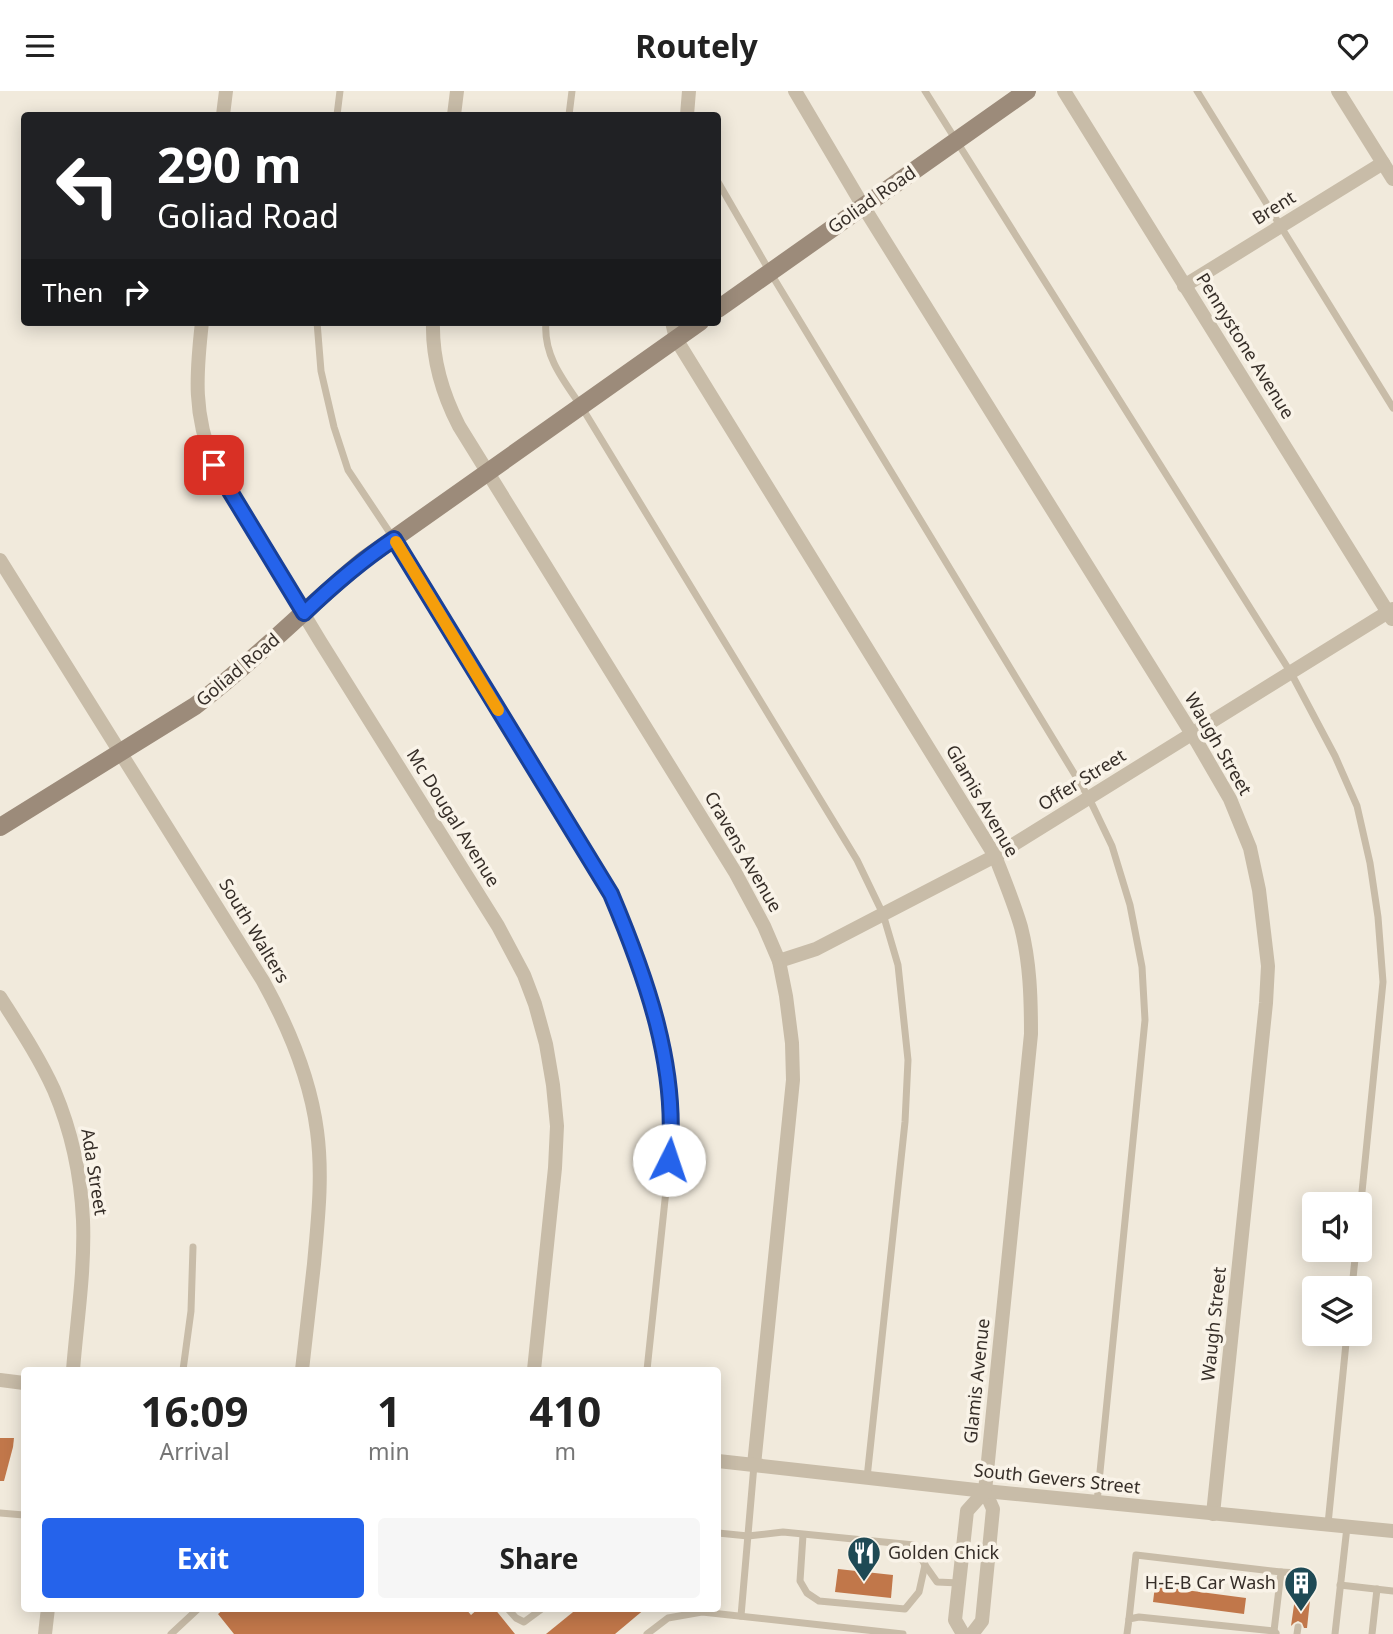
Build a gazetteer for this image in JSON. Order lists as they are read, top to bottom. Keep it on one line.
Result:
{"streets":{"main road":["Goliad Road"],"street":["Brent","Pennystone Avenue","Waugh Street","Offer Street","Glamis Avenue","Mc Dougal Avenue","Cravens Avenue","South Walters","Ada Street","South Gevers Street"]},"crossings":[["Goliad Road","Waugh Street"],["Goliad Road","Glamis Avenue"],["Goliad Road","Mc Dougal Avenue"],["Goliad Road","Cravens Avenue"],["Goliad Road","South Walters"],["Brent","Pennystone Avenue"],["Pennystone Avenue","Offer Street"],["Waugh Street","Offer Street"],["Waugh Street","South Gevers Street"],["Offer Street","Glamis Avenue"],["Offer Street","Cravens Avenue"],["Glamis Avenue","South Gevers Street"],["Cravens Avenue","South Gevers Street"]],"places":{"restaurant":["Golden Chick"],"building":["H-E-B Car Wash"]},"page":{"header":"Routely","turn":["290 m","Goliad Road"],"then":"Then","eta":["16:09","Arrival","1","min","410","m"],"buttons":["Exit","Share"]}}
